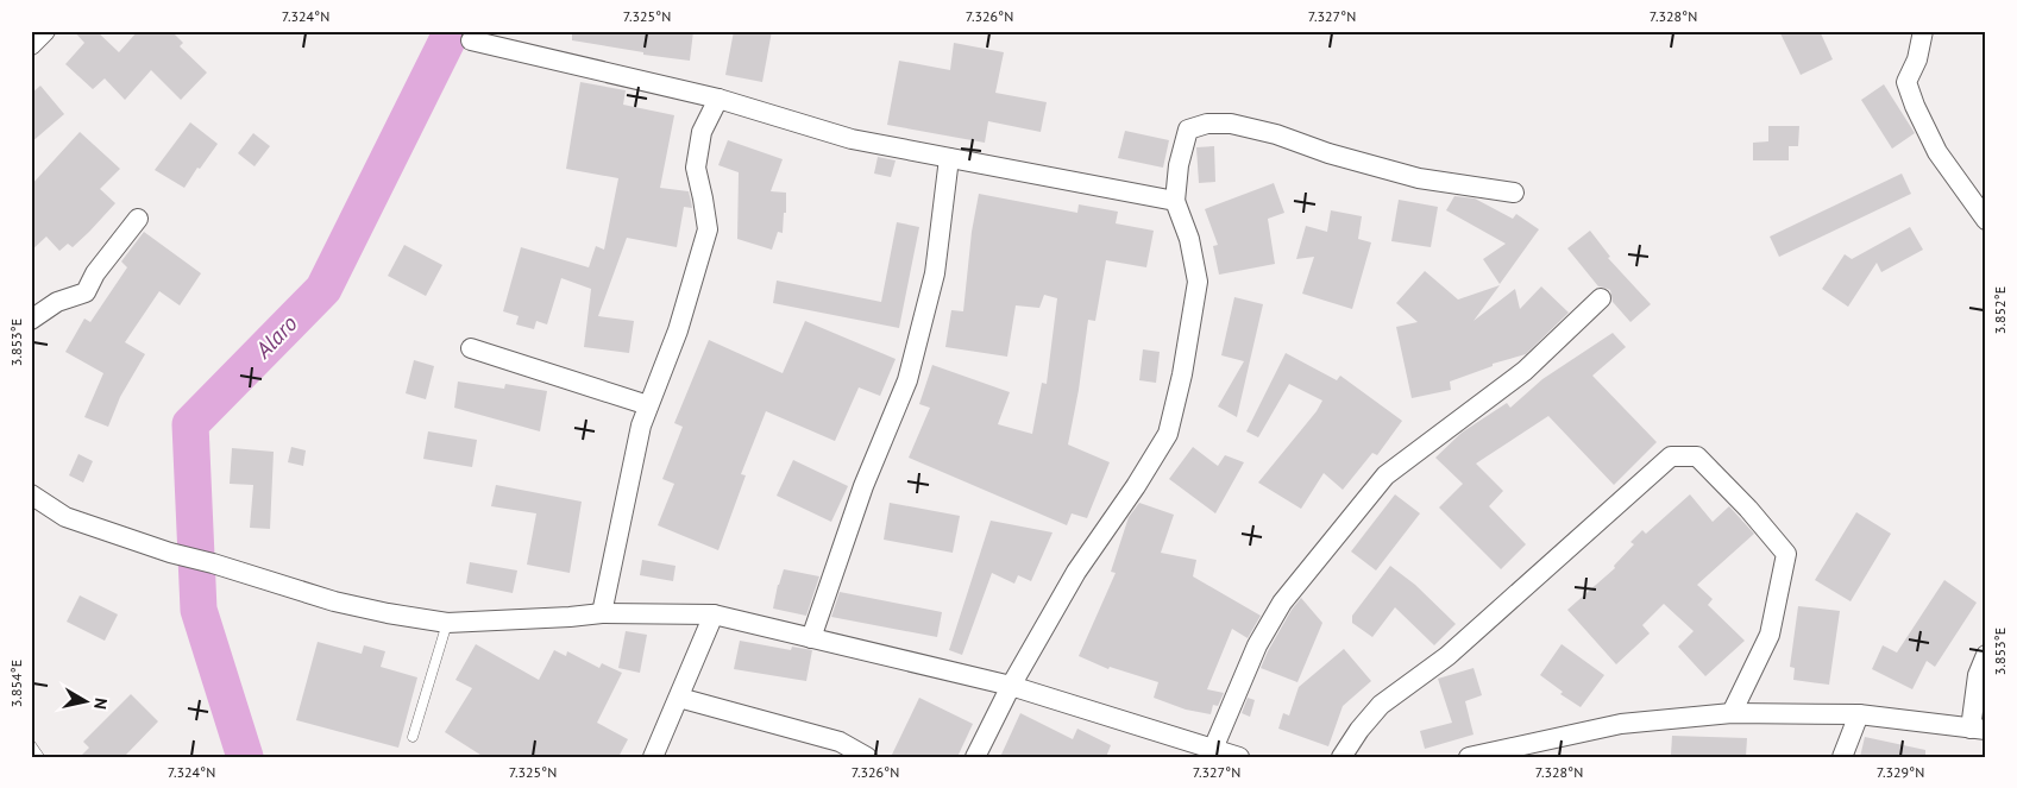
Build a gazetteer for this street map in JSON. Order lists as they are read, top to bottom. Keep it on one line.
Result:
{"water":["Alaro"],"north":"right","coordinates":["7.324°N","7.325°N","7.326°N","7.327°N","7.328°N","3.852°E","3.853°E","3.854°E","7.329°N"]}
